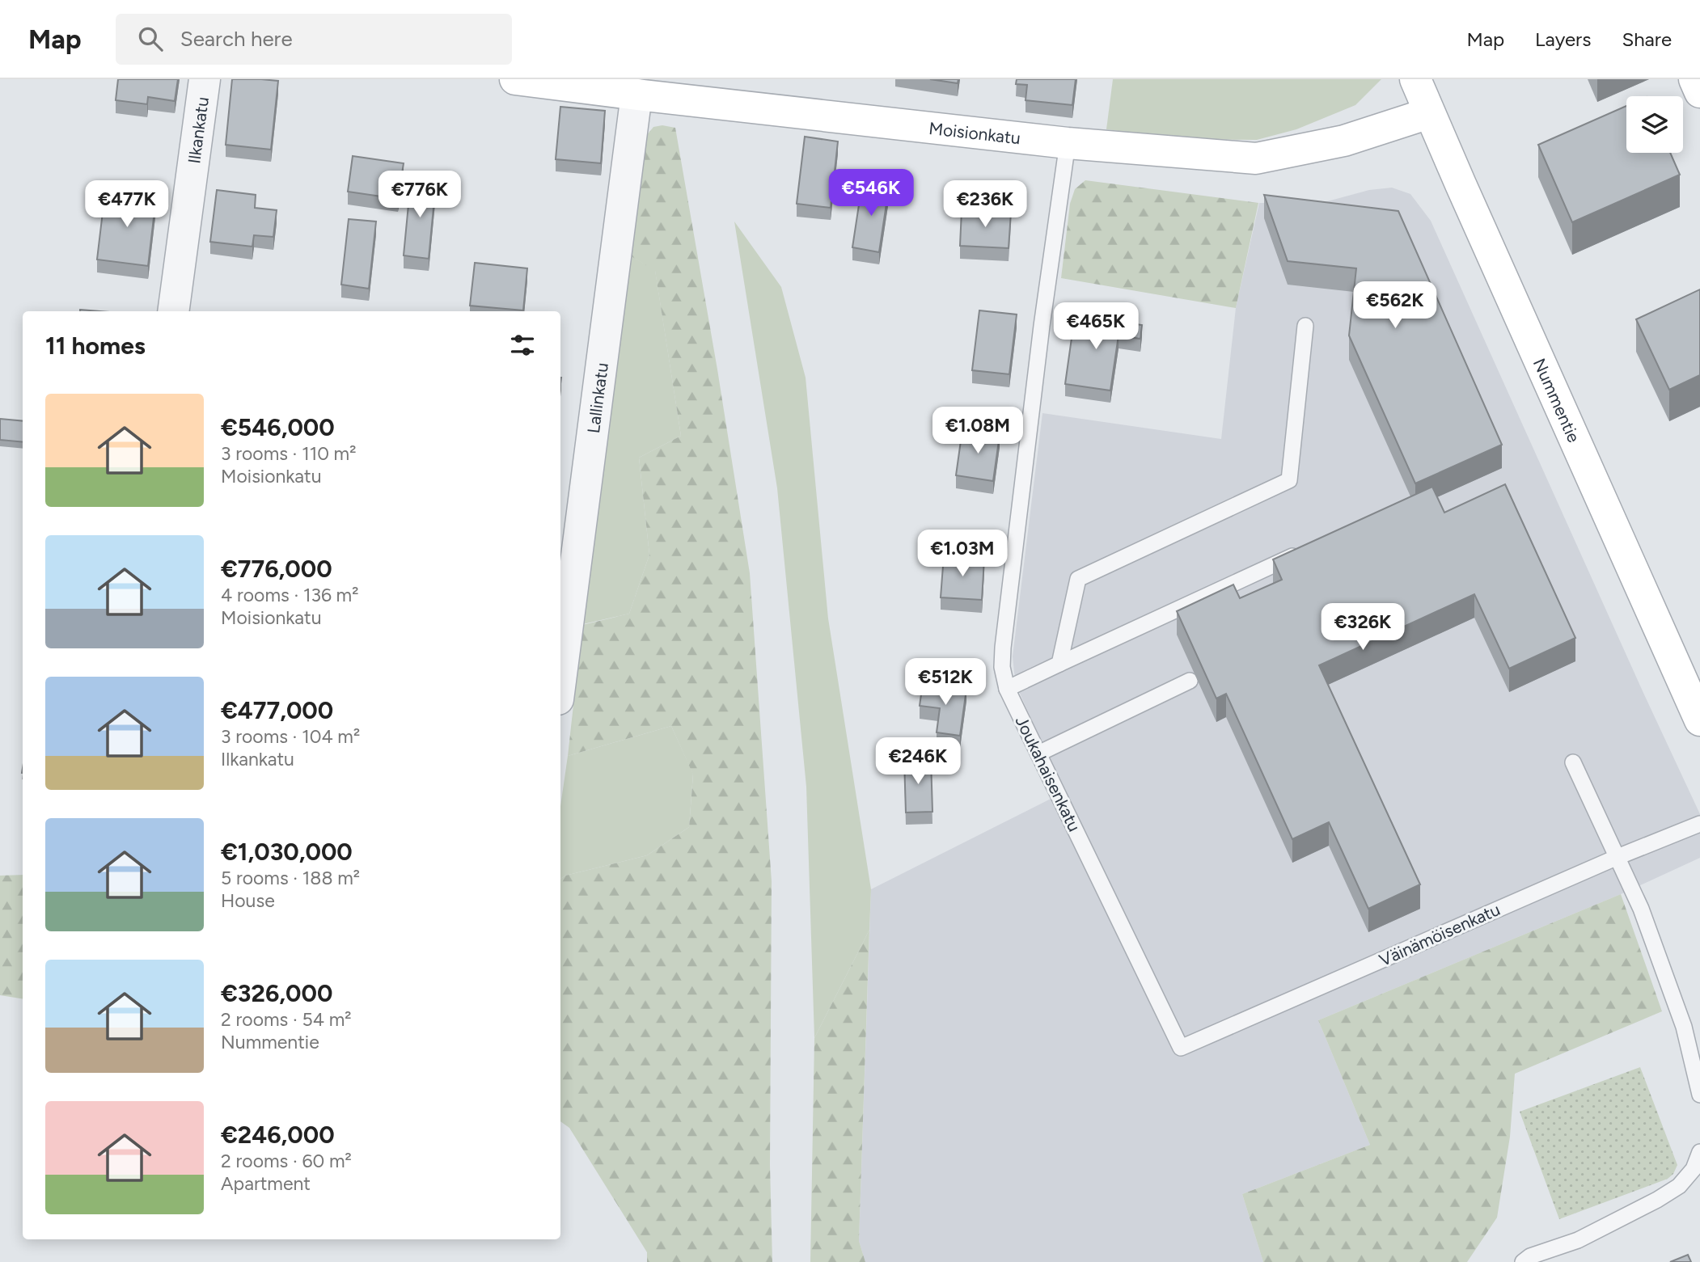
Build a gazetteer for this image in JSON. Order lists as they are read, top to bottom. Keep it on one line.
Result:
{"streets":{"street":["Ilkankatu","Moisionkatu","Lallinkatu","Nummentie"],"lane":["Joukahaisenkatu","Väinämöisenkatu"]},"crossings":[["Moisionkatu","Lallinkatu"],["Moisionkatu","Nummentie"],["Moisionkatu","Joukahaisenkatu"],["Joukahaisenkatu","Väinämöisenkatu"]],"page":{"header":"Map","search":"Search here","nav":["Map","Layers","Share"],"price":["€546K","€776K","€477K","€236K","€562K","€465K","€1.08M","€1.03M","€326K","€512K","€246K"],"heading":"11 homes","list":[{"name":"€546,000","note":"3 rooms · 110 m² · Moisionkatu"},{"name":"€776,000","note":"4 rooms · 136 m² · Moisionkatu"},{"name":"€477,000","note":"3 rooms · 104 m² · Ilkankatu"},{"name":"€1,030,000","note":"5 rooms · 188 m² · House"},{"name":"€326,000","note":"2 rooms · 54 m² · Nummentie"},{"name":"€246,000","note":"2 rooms · 60 m² · Apartment"}]}}
